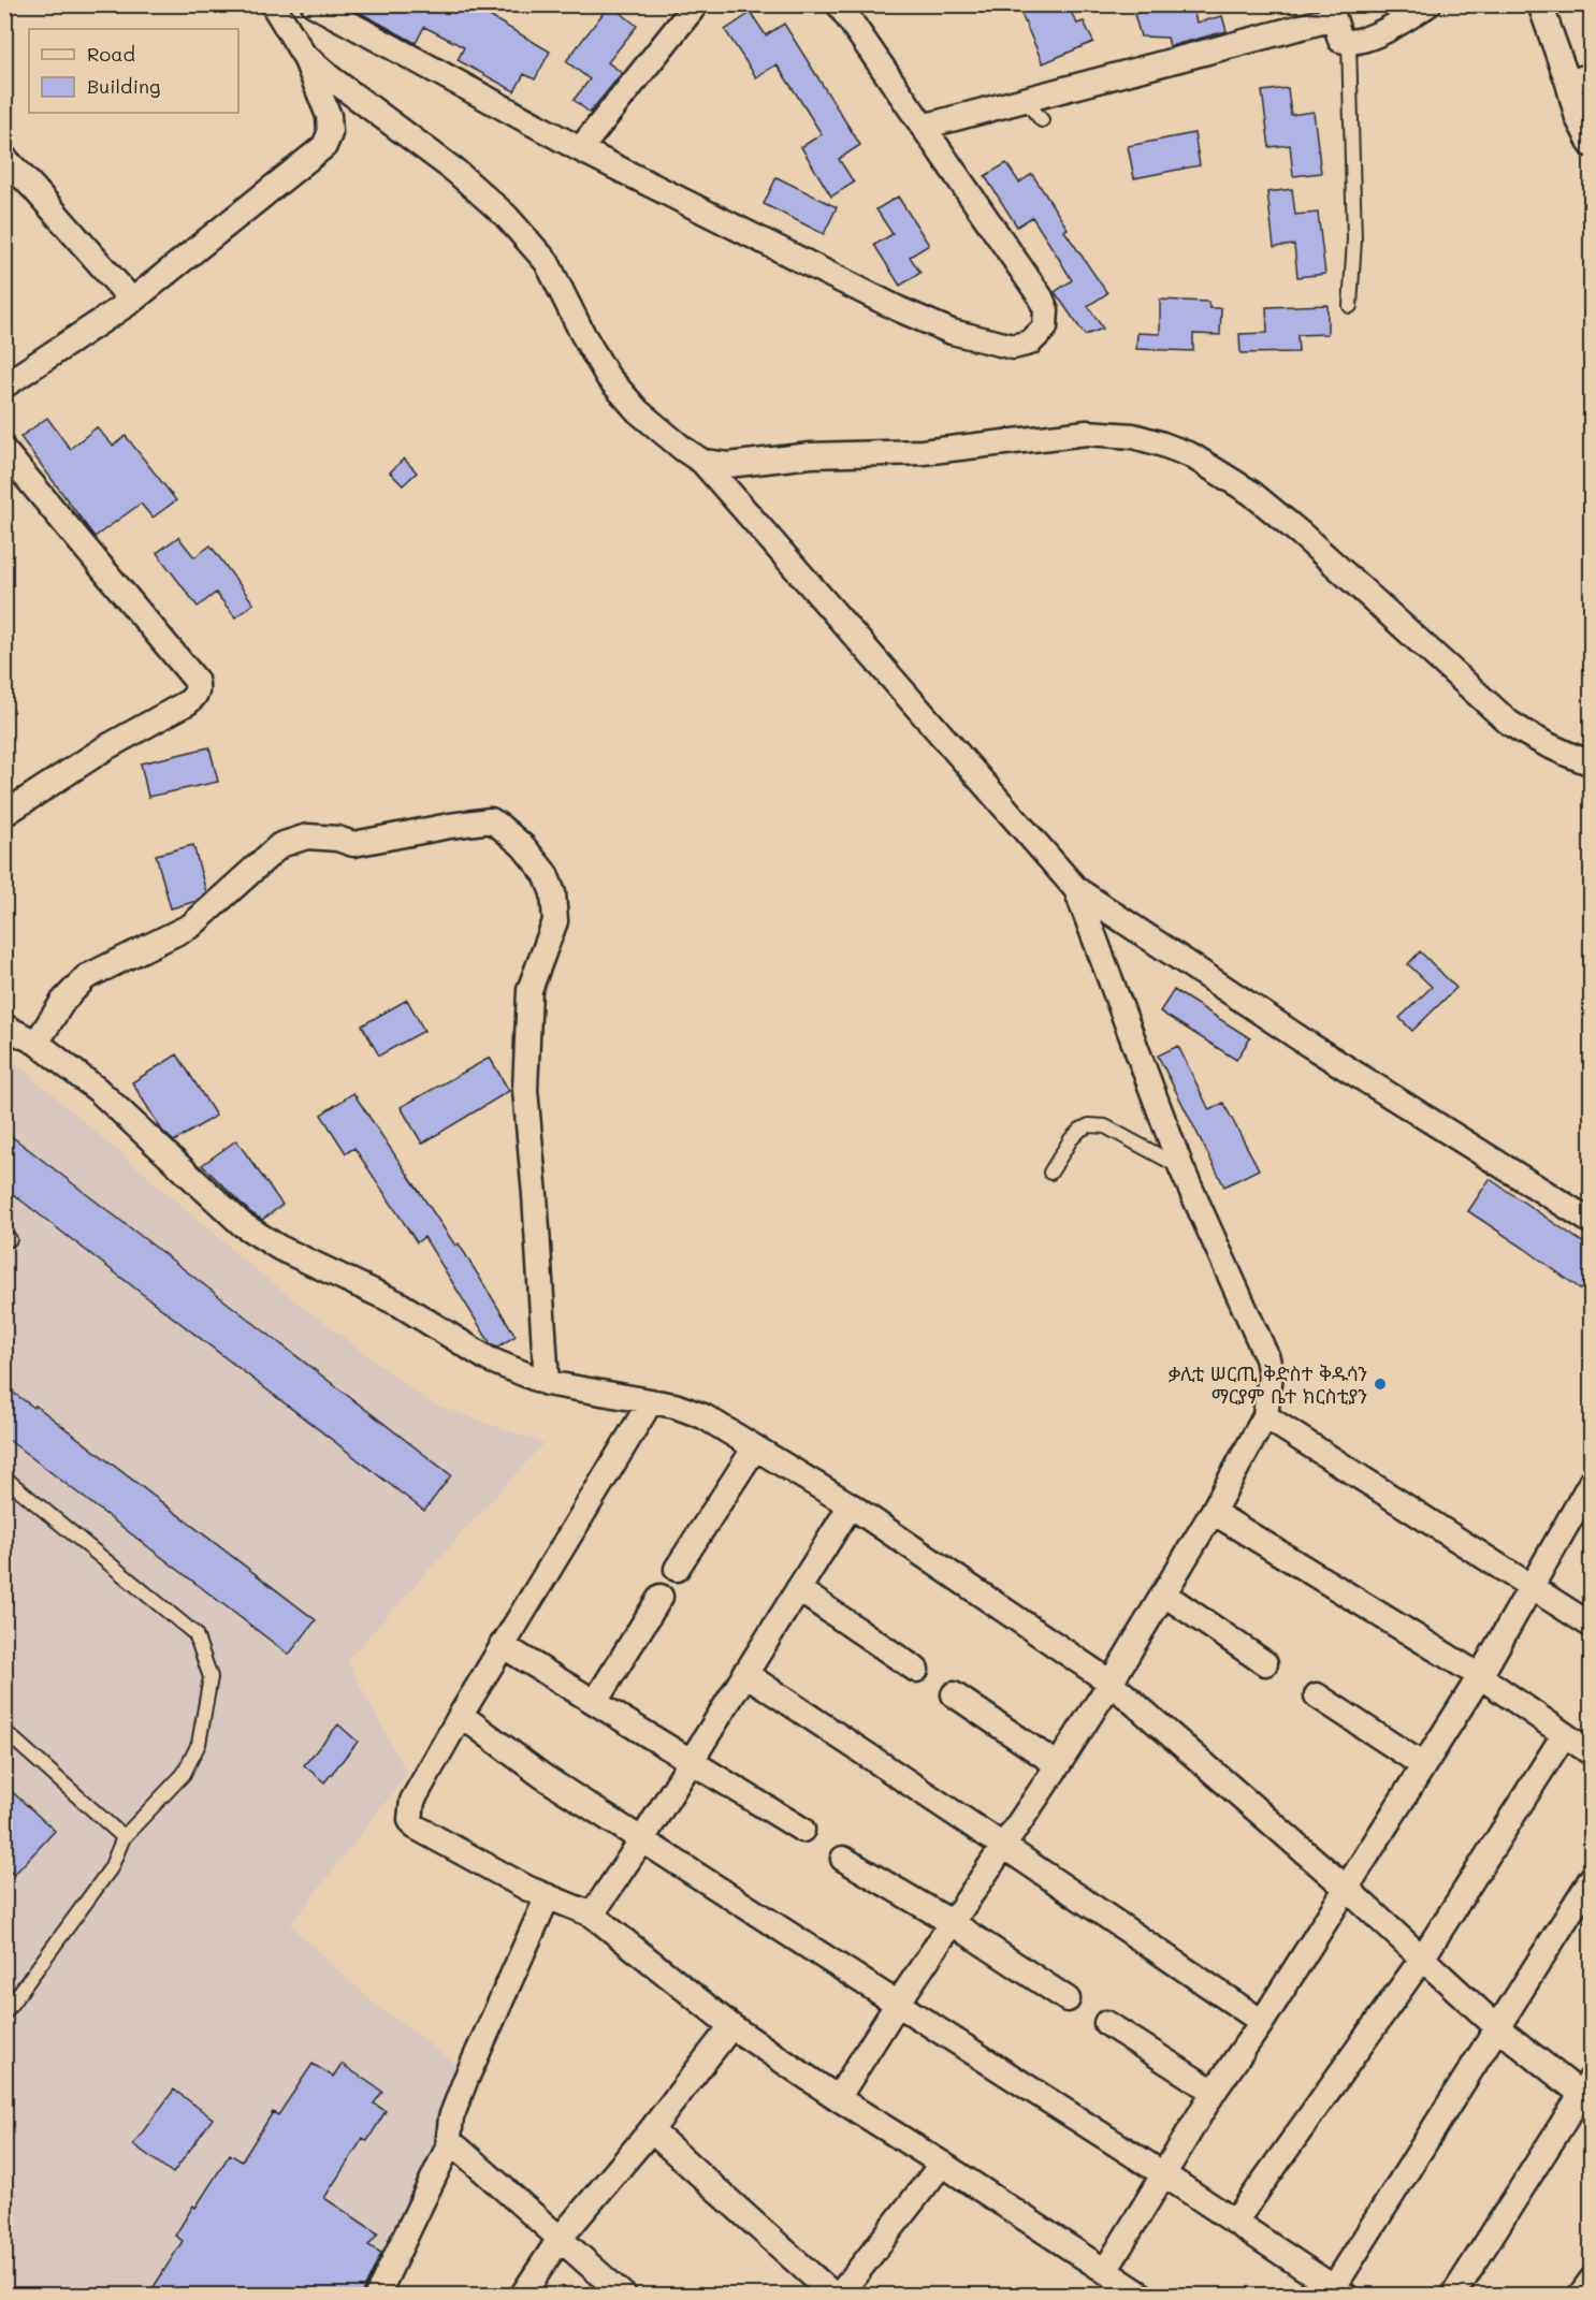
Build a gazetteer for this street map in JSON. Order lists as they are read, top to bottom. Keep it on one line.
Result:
{"places":["ቃሊቲ ሠርጢ ቅድስተ ቅዱሳን ማርያም ቤተ ክርስቲያን"],"legend":["Road","Building"]}
